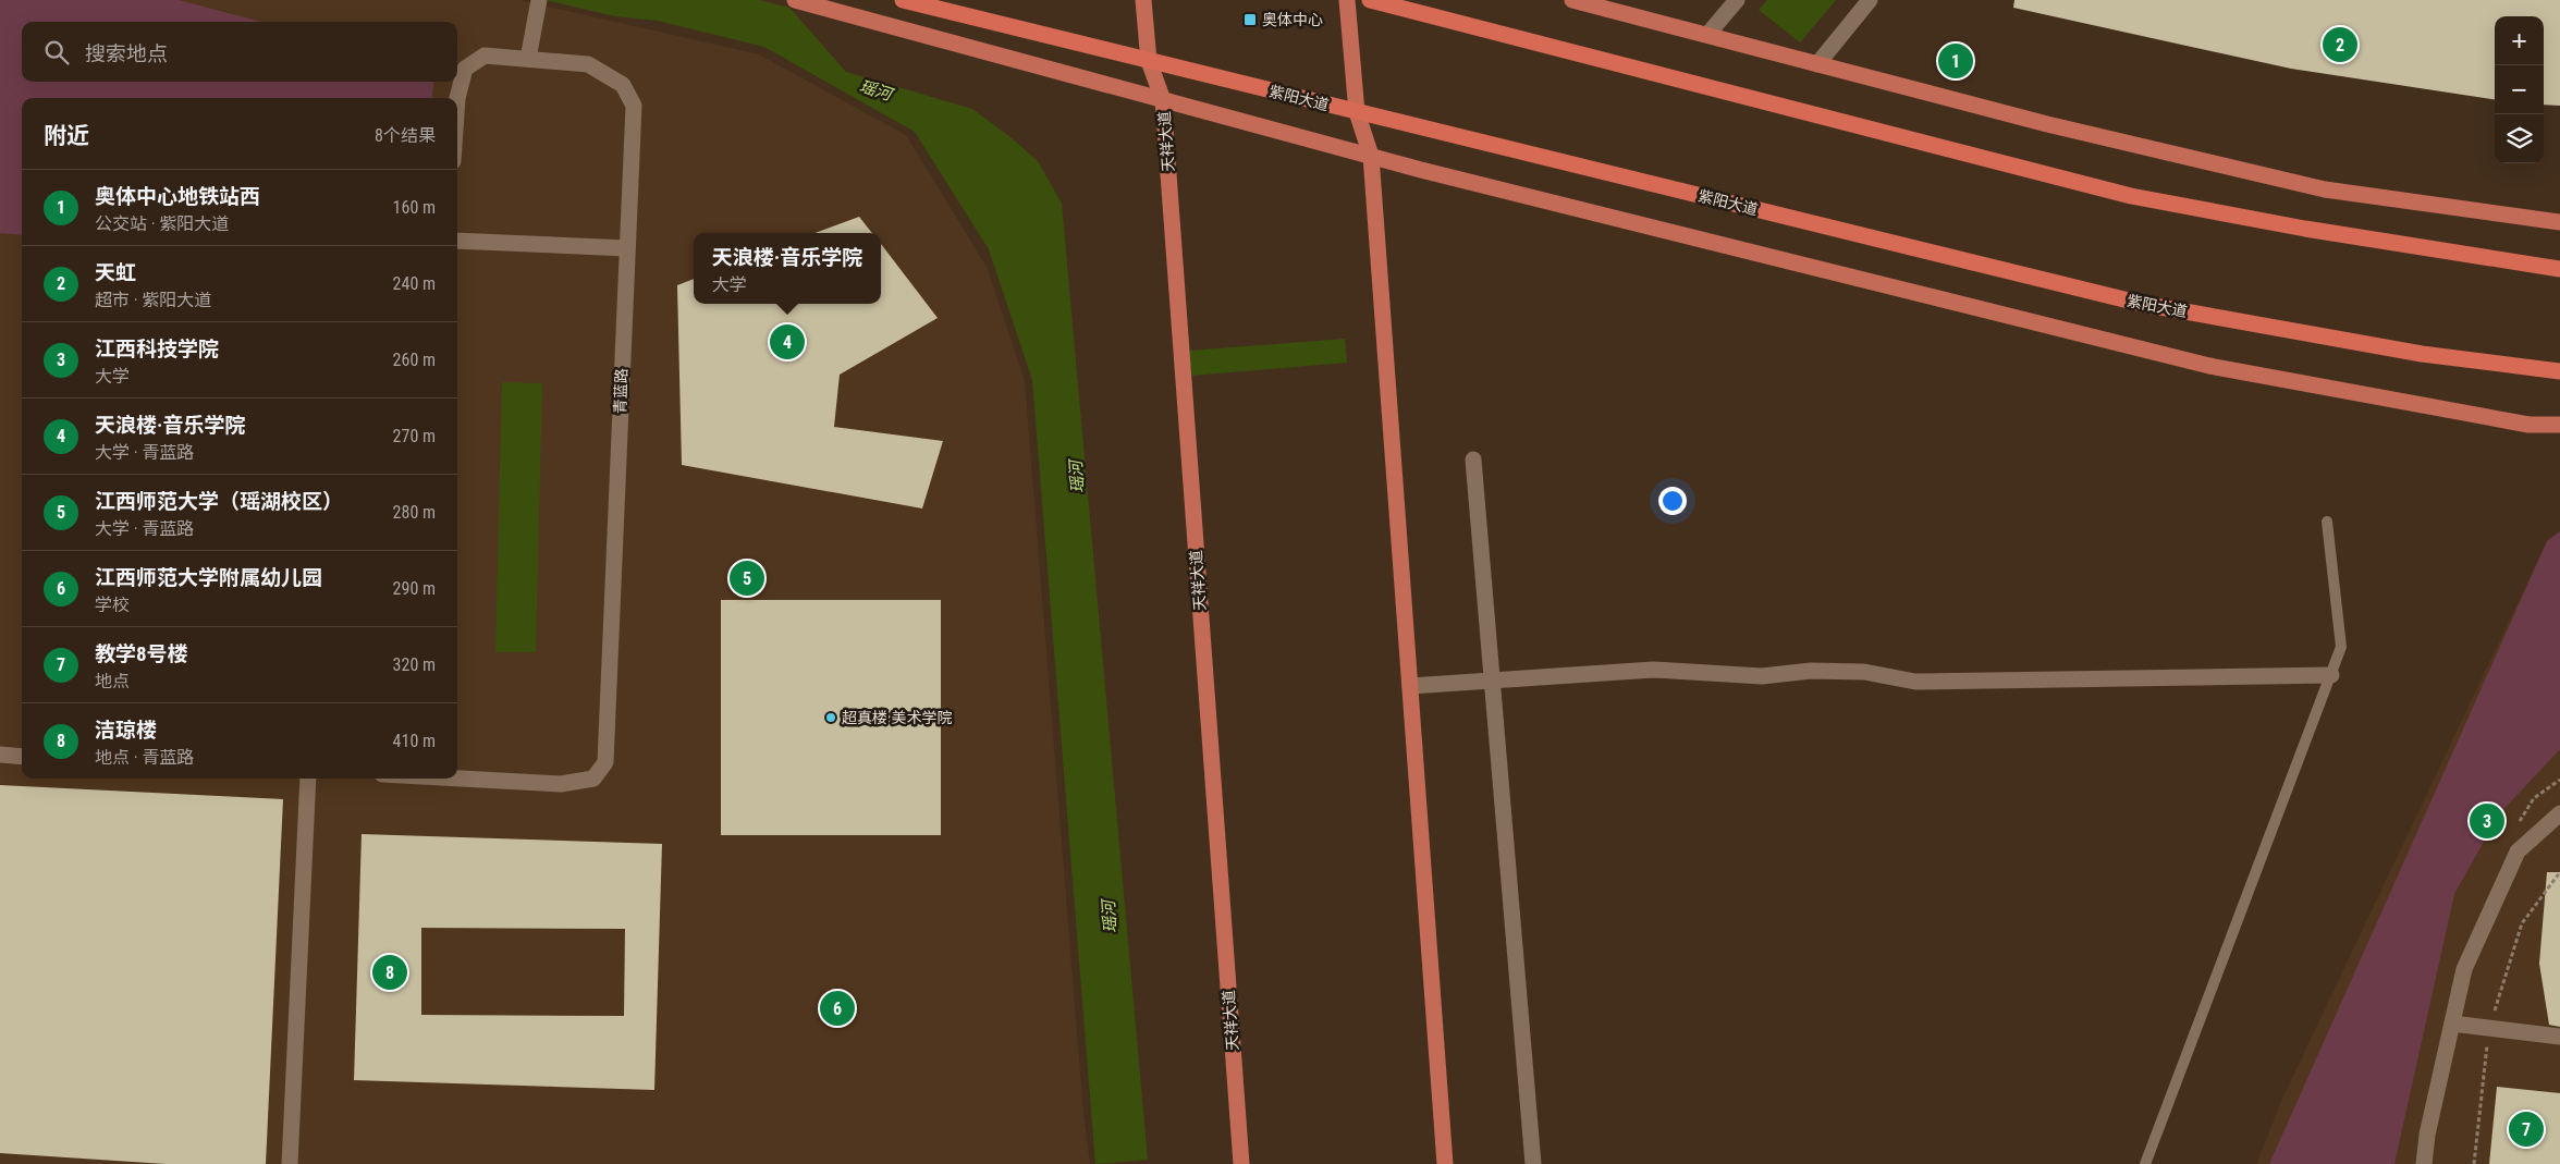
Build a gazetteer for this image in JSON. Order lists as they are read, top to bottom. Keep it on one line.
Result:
{"streets":{"highway":["紫阳大道"],"main road":["天祥大道"],"street":["青蓝路"]},"crossings":[["紫阳大道","天祥大道"]],"water":["瑶河"],"places":{"transit":["奥体中心"],"other":["超真楼·美术学院"]},"page":{"map_buttons":["+","−"],"search":"搜索地点","pins":["2","1","4","5","3","8","6","7"],"heading":["附近","8个结果"],"list":[{"mark":"1","name":"奥体中心地铁站西","note":"公交站 · 紫阳大道","value":"160 m"},{"mark":"2","name":"天虹","note":"超市 · 紫阳大道","value":"240 m"},{"mark":"3","name":"江西科技学院","note":"大学","value":"260 m"},{"mark":"4","name":"天浪楼·音乐学院","note":"大学 · 青蓝路","value":"270 m"},{"mark":"5","name":"江西师范大学（瑶湖校区）","note":"大学 · 青蓝路","value":"280 m"},{"mark":"6","name":"江西师范大学附属幼儿园","note":"学校","value":"290 m"},{"mark":"7","name":"教学8号楼","note":"地点","value":"320 m"},{"mark":"8","name":"洁琼楼","note":"地点 · 青蓝路","value":"410 m"}],"popup":["天浪楼·音乐学院","大学"]}}
